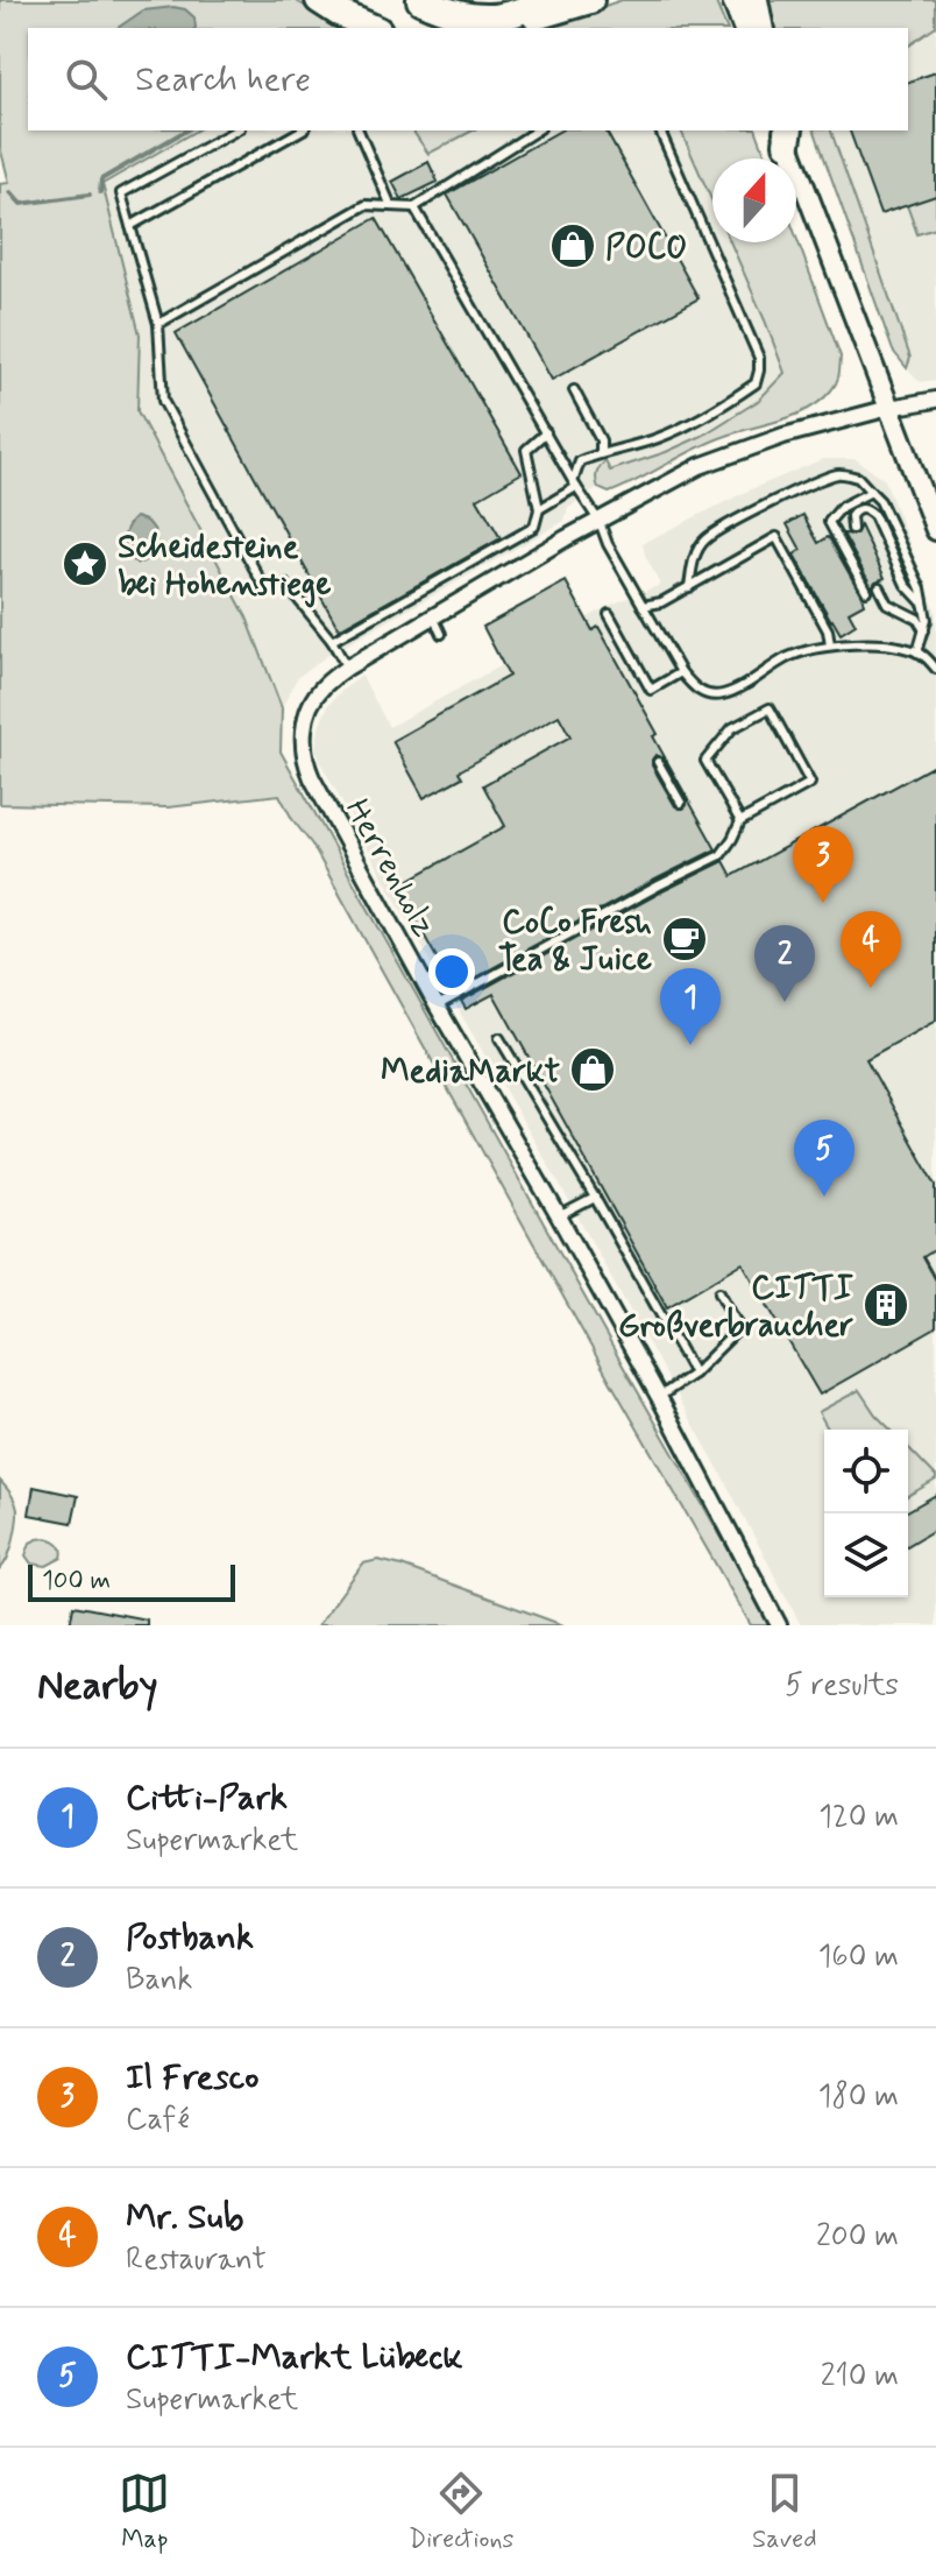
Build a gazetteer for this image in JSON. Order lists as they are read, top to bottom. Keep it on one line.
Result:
{"streets":{"street":["Herrenholz"]},"places":{"shop":["POCO","MediaMarkt"],"place":["Scheidesteine bei Hohenstiege"],"cafe":["CoCo Fresh Tea & Juice"],"building":["CITTI Großverbraucher"]},"scale_bar":"100 m","north":"top","page":{"search":"Search here","pins":["3","4","2","1","5"],"scale":"100 m","heading":["Nearby","5 results"],"list":[{"mark":"1","name":"Citti-Park","note":"Supermarket","value":"120 m"},{"mark":"2","name":"Postbank","note":"Bank","value":"160 m"},{"mark":"3","name":"Il Fresco","note":"Café","value":"180 m"},{"mark":"4","name":"Mr. Sub","note":"Restaurant","value":"200 m"},{"mark":"5","name":"CITTI-Markt Lübeck","note":"Supermarket","value":"210 m"}],"nav":["Map","Directions","Saved"]}}
